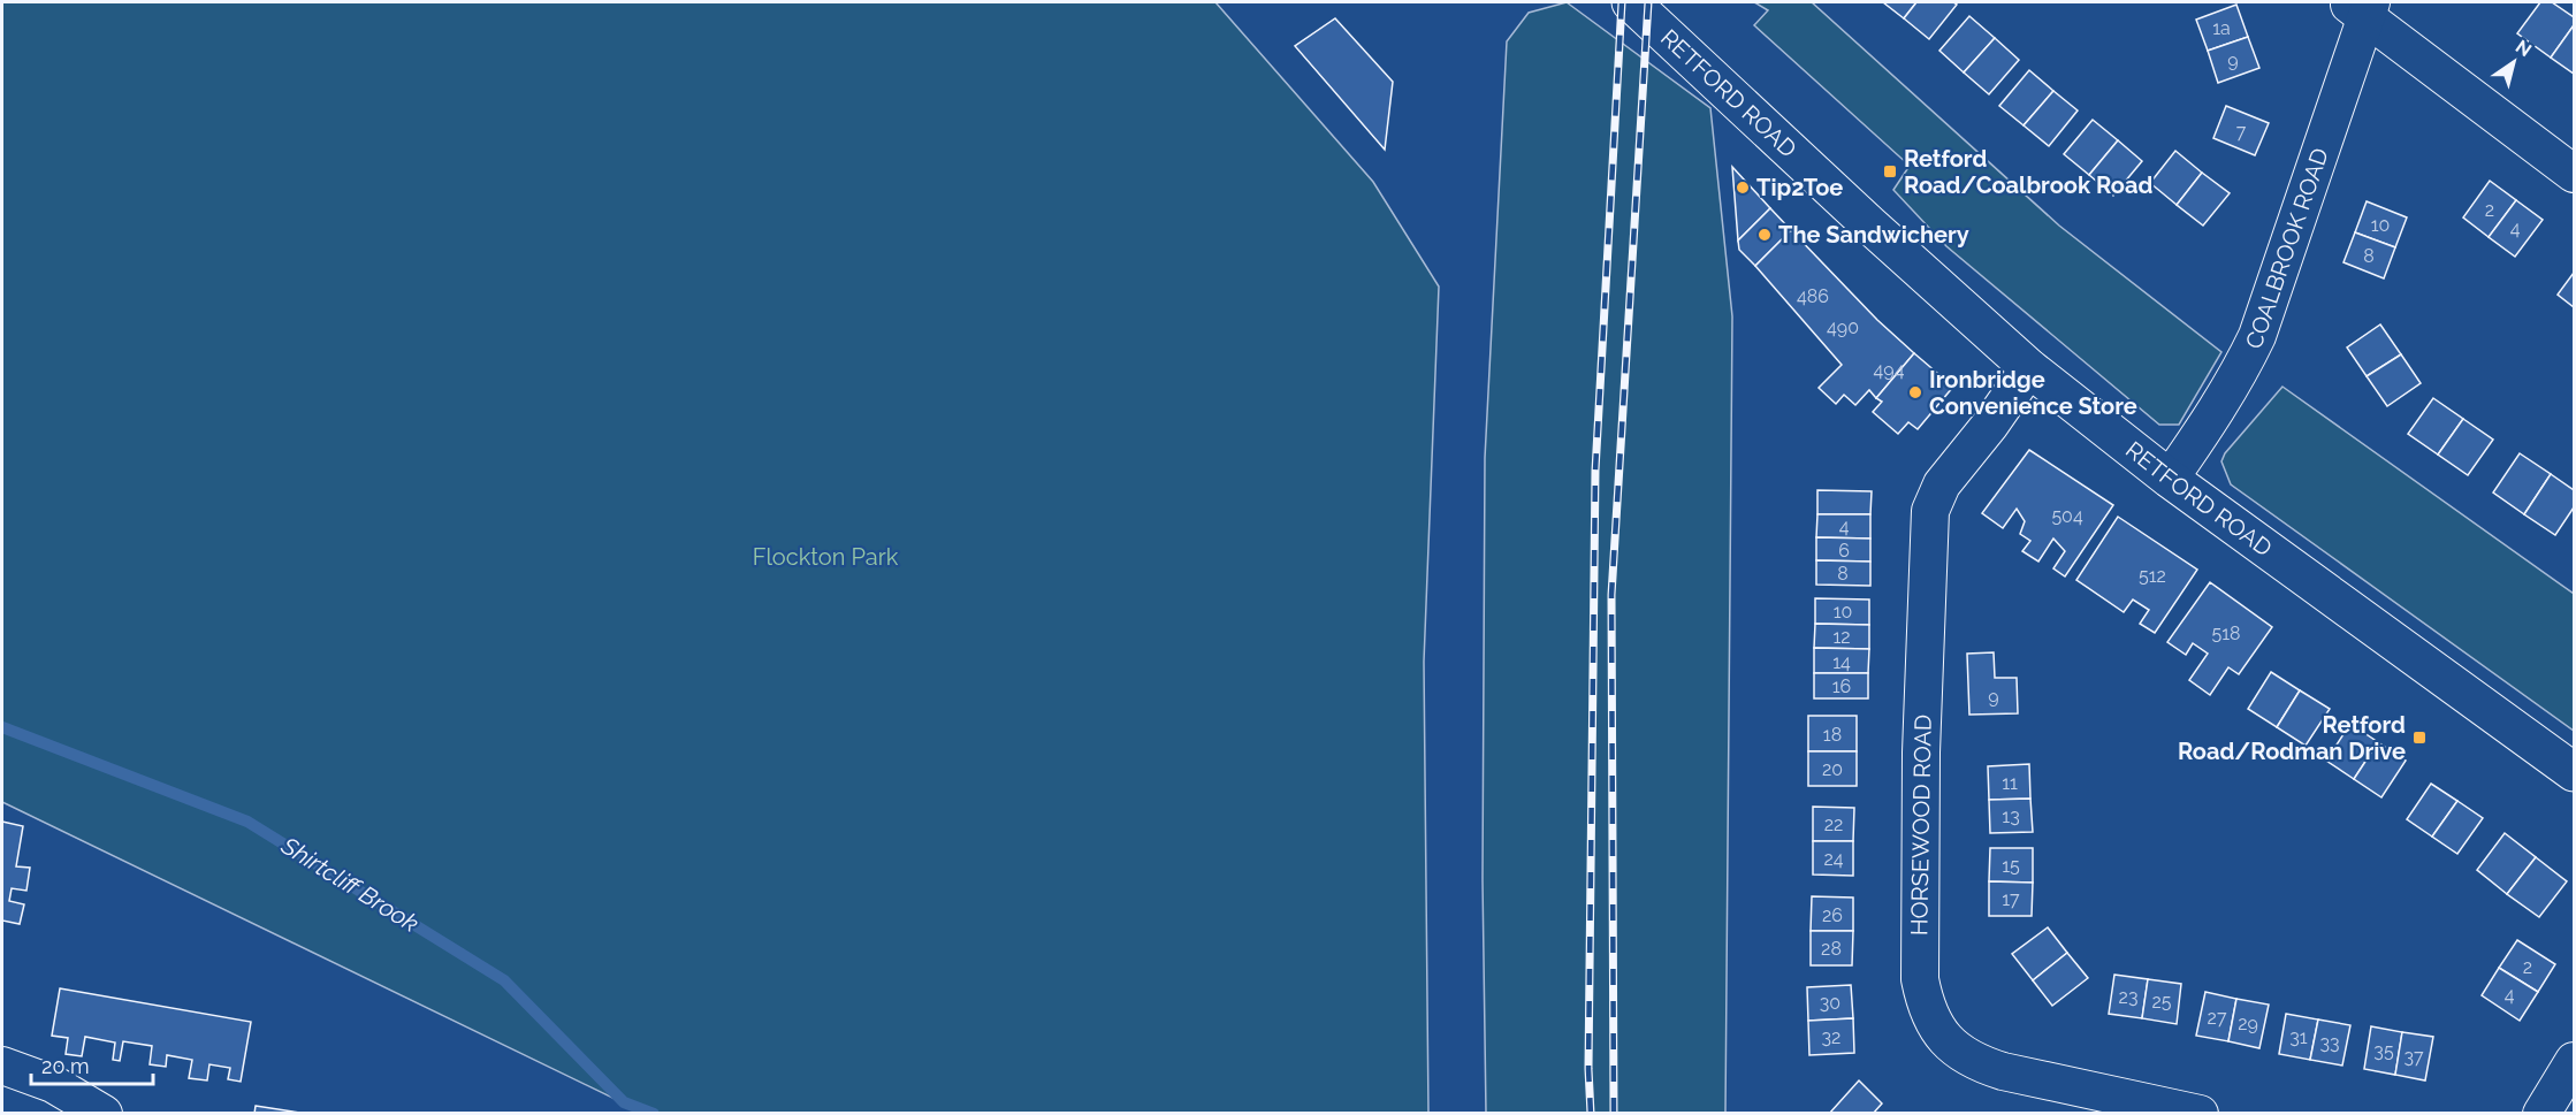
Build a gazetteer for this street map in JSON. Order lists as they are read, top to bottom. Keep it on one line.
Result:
{"streets":{"main road":["RETFORD ROAD"],"street":["COALBROOK ROAD","HORSEWOOD ROAD"]},"crossings":[["RETFORD ROAD","COALBROOK ROAD"],["RETFORD ROAD","HORSEWOOD ROAD"]],"water":["Shirtcliff Brook"],"parks":["Flockton Park"],"places":{"transit":["Retford Road/Coalbrook Road","Retford Road/Rodman Drive"],"other":["Tip2Toe","The Sandwichery","Ironbridge Convenience Store"]},"house_numbers":["1a","9","7","2","10","4","8","486","490","494","504","4","6","8","512","10","518","12","14","16","9","18","20","11","13","22","24","15","17","26","28","2","4","23","25","30","27","29","32","31","33","35","37"],"scale_bar":"20 m","north":"top right"}
